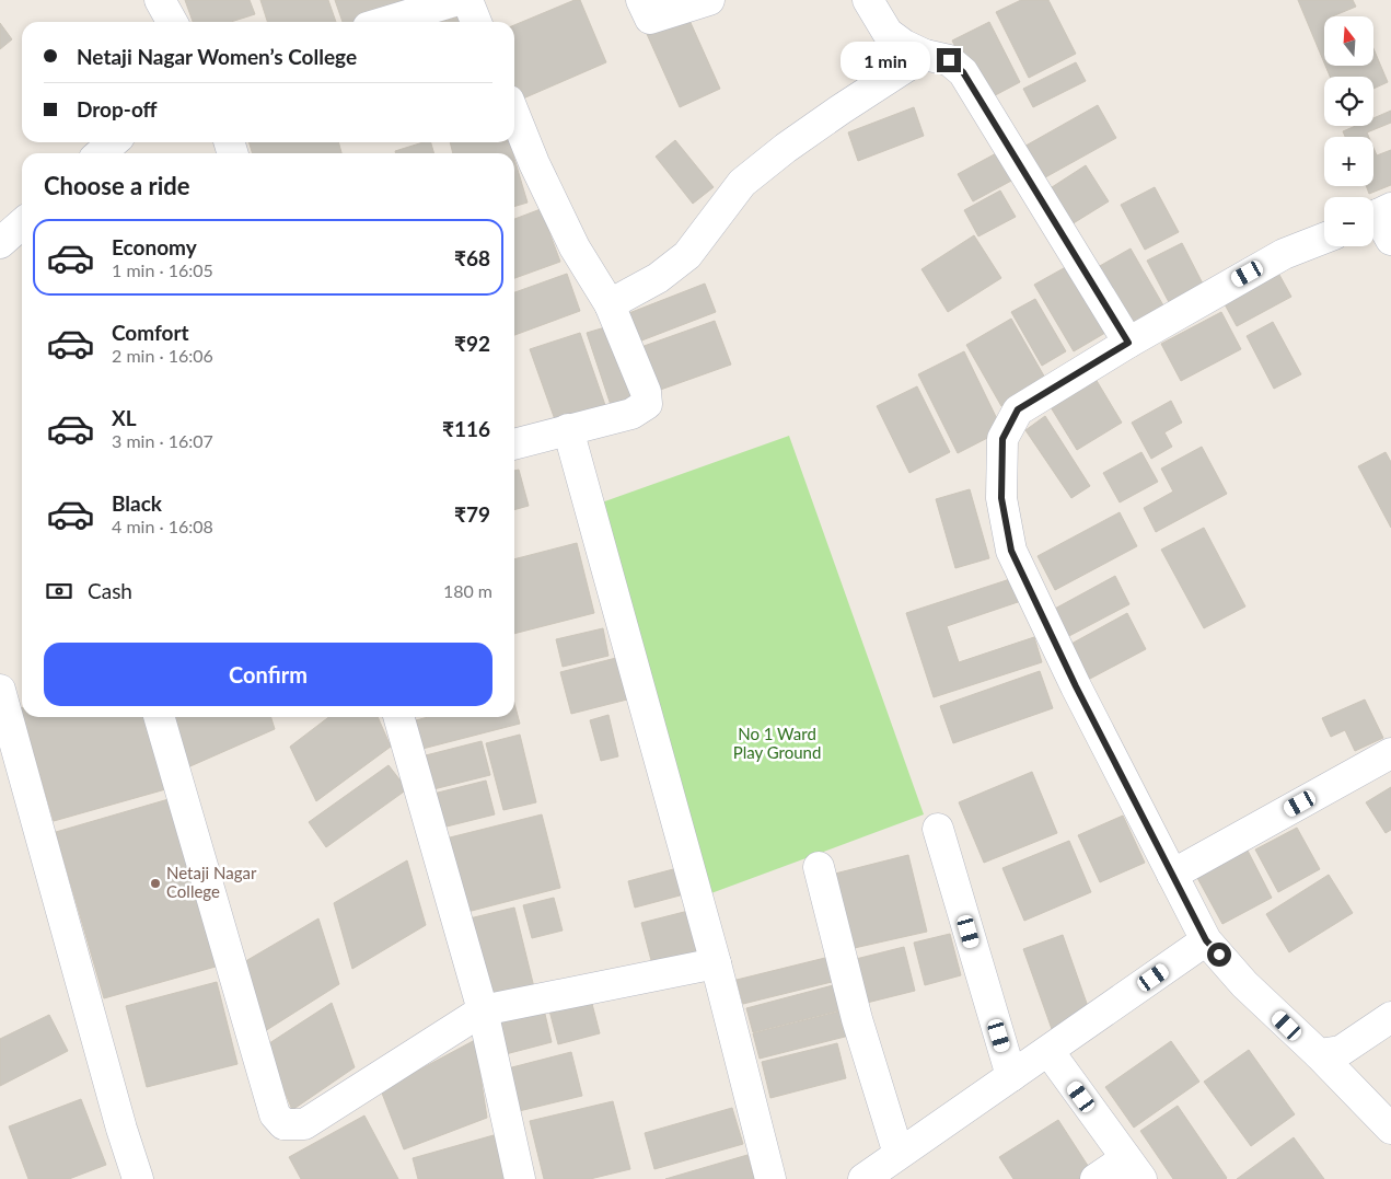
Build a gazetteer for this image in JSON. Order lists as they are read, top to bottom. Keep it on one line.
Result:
{"parks":["No 1 Ward Play Ground"],"places":["Netaji Nagar College"],"north":"top","page":{"map_buttons":["+","−"],"banner":["Netaji Nagar Women’s College","Drop-off"],"bubble":"1 min","heading":"Choose a ride","list":[{"name":"Economy","note":"1 min · 16:05","value":"₹68"},{"name":"Comfort","note":"2 min · 16:06","value":"₹92"},{"name":"XL","note":"3 min · 16:07","value":"₹116"},{"name":"Black","note":"4 min · 16:08","value":"₹79"}],"pay":["Cash","180 m"],"buttons":"Confirm"}}
